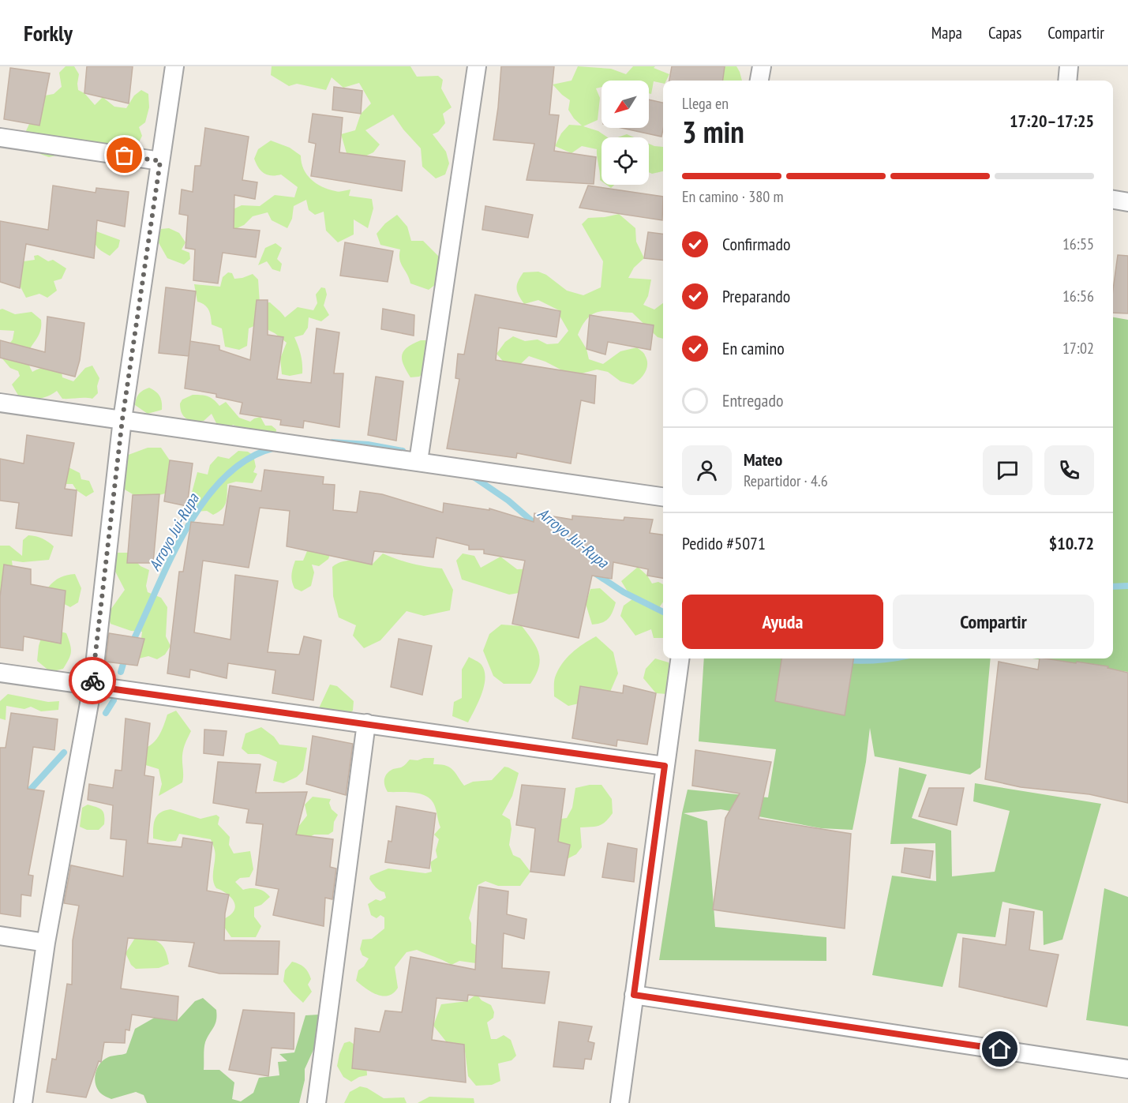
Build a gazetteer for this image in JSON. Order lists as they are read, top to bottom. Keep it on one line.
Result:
{"water":["Arroyo Jui-Rupa"],"north":"bottom left","page":{"header":"Forkly","nav":["Mapa","Capas","Compartir"],"heading":["3 min","Llega en","17:20–17:25"],"panel":["Mateo","Repartidor · 4.6","Pedido #5071","$10.72"],"bar":"En camino · 380 m","list":[["Confirmado","16:55"],["Preparando","16:56"],["En camino","17:02"],"Entregado"],"buttons":["Ayuda","Compartir"]}}
